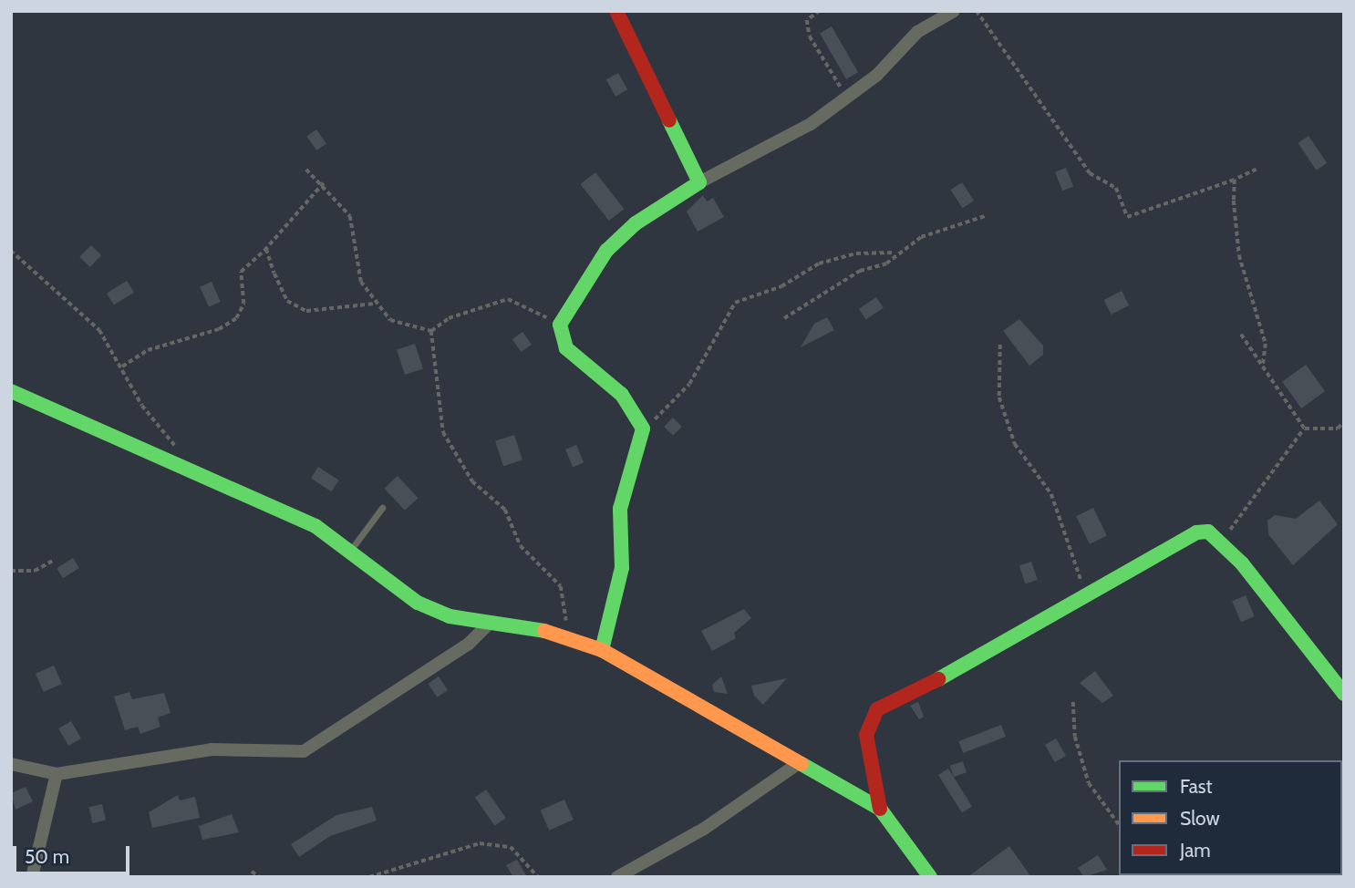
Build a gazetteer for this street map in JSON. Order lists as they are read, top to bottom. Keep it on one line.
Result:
{"legend":["Fast","Slow","Jam"],"scale_bar":"50 m"}
